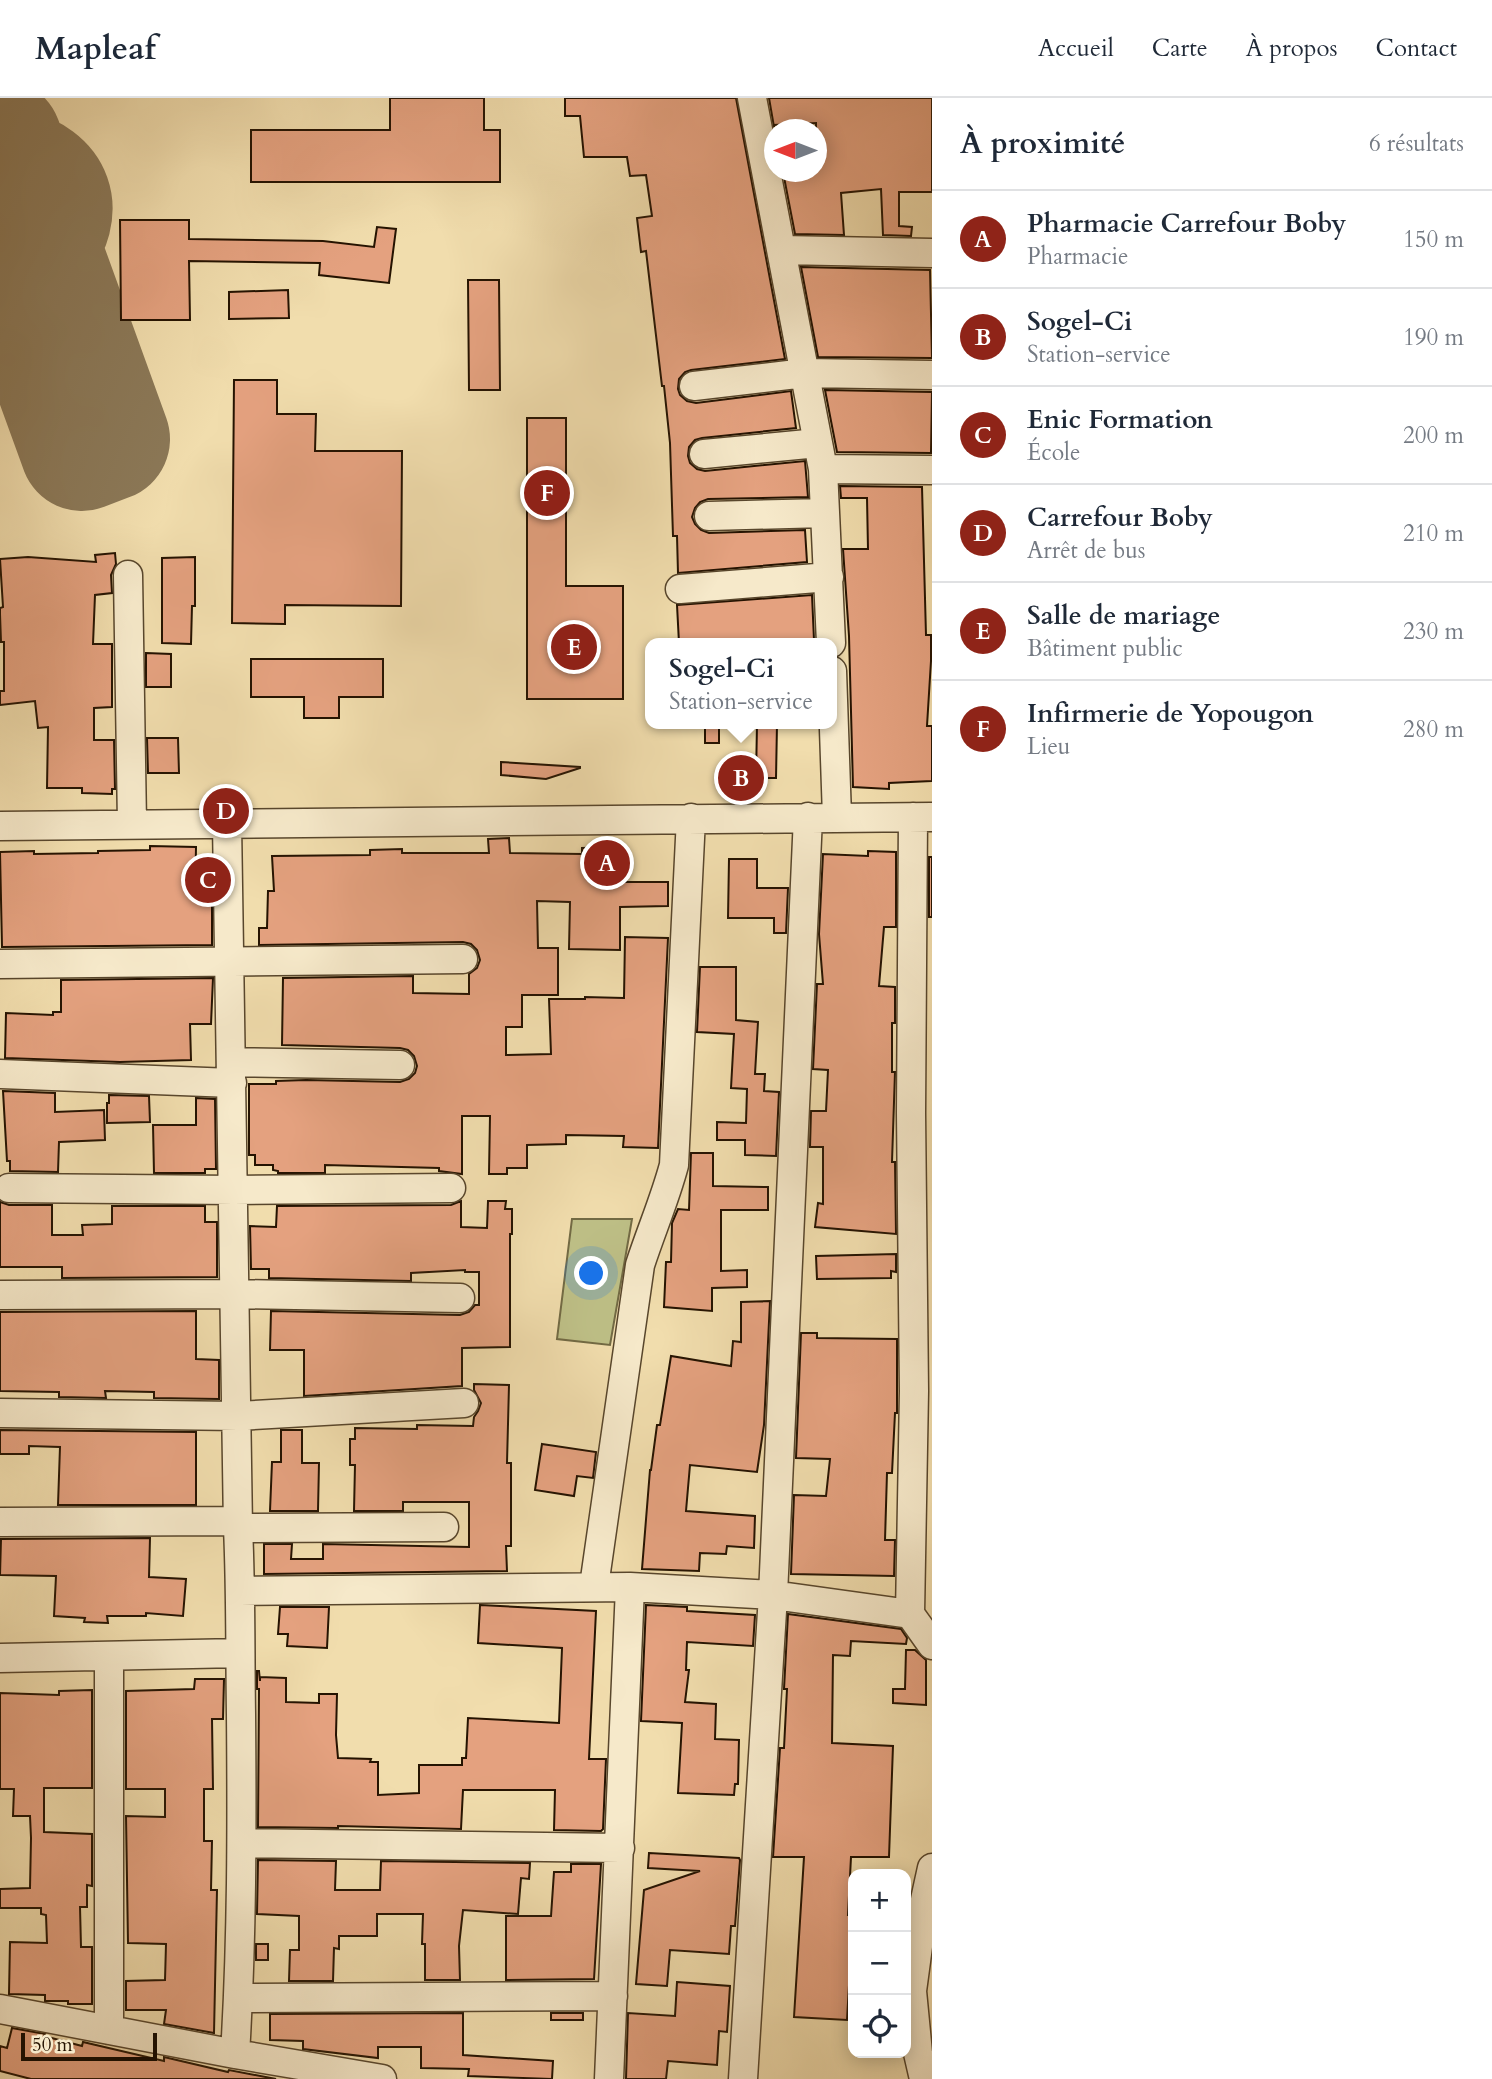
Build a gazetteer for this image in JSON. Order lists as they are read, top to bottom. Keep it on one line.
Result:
{"scale_bar":"50 m","north":"left","page":{"header":"Mapleaf","nav":["Accueil","Carte","À propos","Contact"],"heading":["À proximité","6 résultats"],"list":[{"mark":"A","name":"Pharmacie Carrefour Boby","note":"Pharmacie","value":"150 m"},{"mark":"B","name":"Sogel-Ci","note":"Station-service","value":"190 m"},{"mark":"C","name":"Enic Formation","note":"École","value":"200 m"},{"mark":"D","name":"Carrefour Boby","note":"Arrêt de bus","value":"210 m"},{"mark":"E","name":"Salle de mariage","note":"Bâtiment public","value":"230 m"},{"mark":"F","name":"Infirmerie de Yopougon","note":"Lieu","value":"280 m"}],"pins":["F","E","B","D","A","C"],"popup":["Sogel-Ci","Station-service"],"map_buttons":["+","−"],"scale":"50 m"}}
